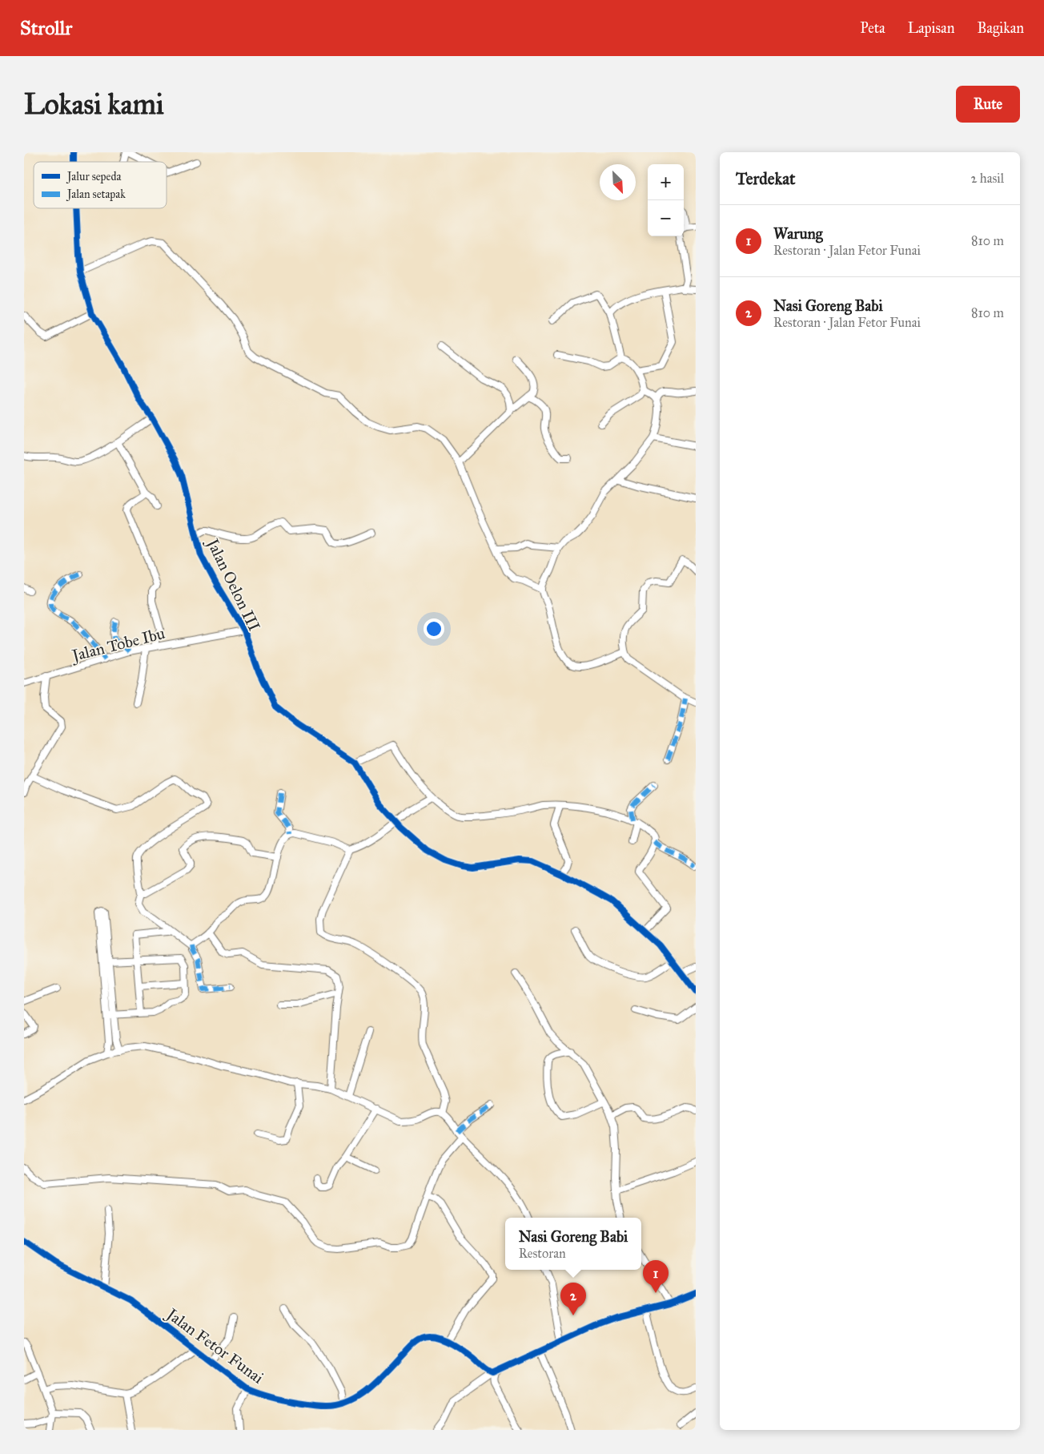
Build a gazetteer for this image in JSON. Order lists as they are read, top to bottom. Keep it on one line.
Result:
{"streets":{"street":["Jalan Oelon III","Jalan Tobe Ibu","Jalan Fetor Funai"]},"crossings":[["Jalan Oelon III","Jalan Tobe Ibu"]],"legend":["Jalur sepeda","Jalan setapak"],"north":"bottom right","page":{"header":"Strollr","nav":["Peta","Lapisan","Bagikan"],"buttons":"Rute","title":"Lokasi kami","heading":["Terdekat","2 hasil"],"map_buttons":["+","−"],"list":[{"mark":"1","name":"Warung","note":"Restoran · Jalan Fetor Funai","value":"810 m"},{"mark":"2","name":"Nasi Goreng Babi","note":"Restoran · Jalan Fetor Funai","value":"810 m"}],"popup":["Nasi Goreng Babi","Restoran"],"pins":["1","2"]}}
